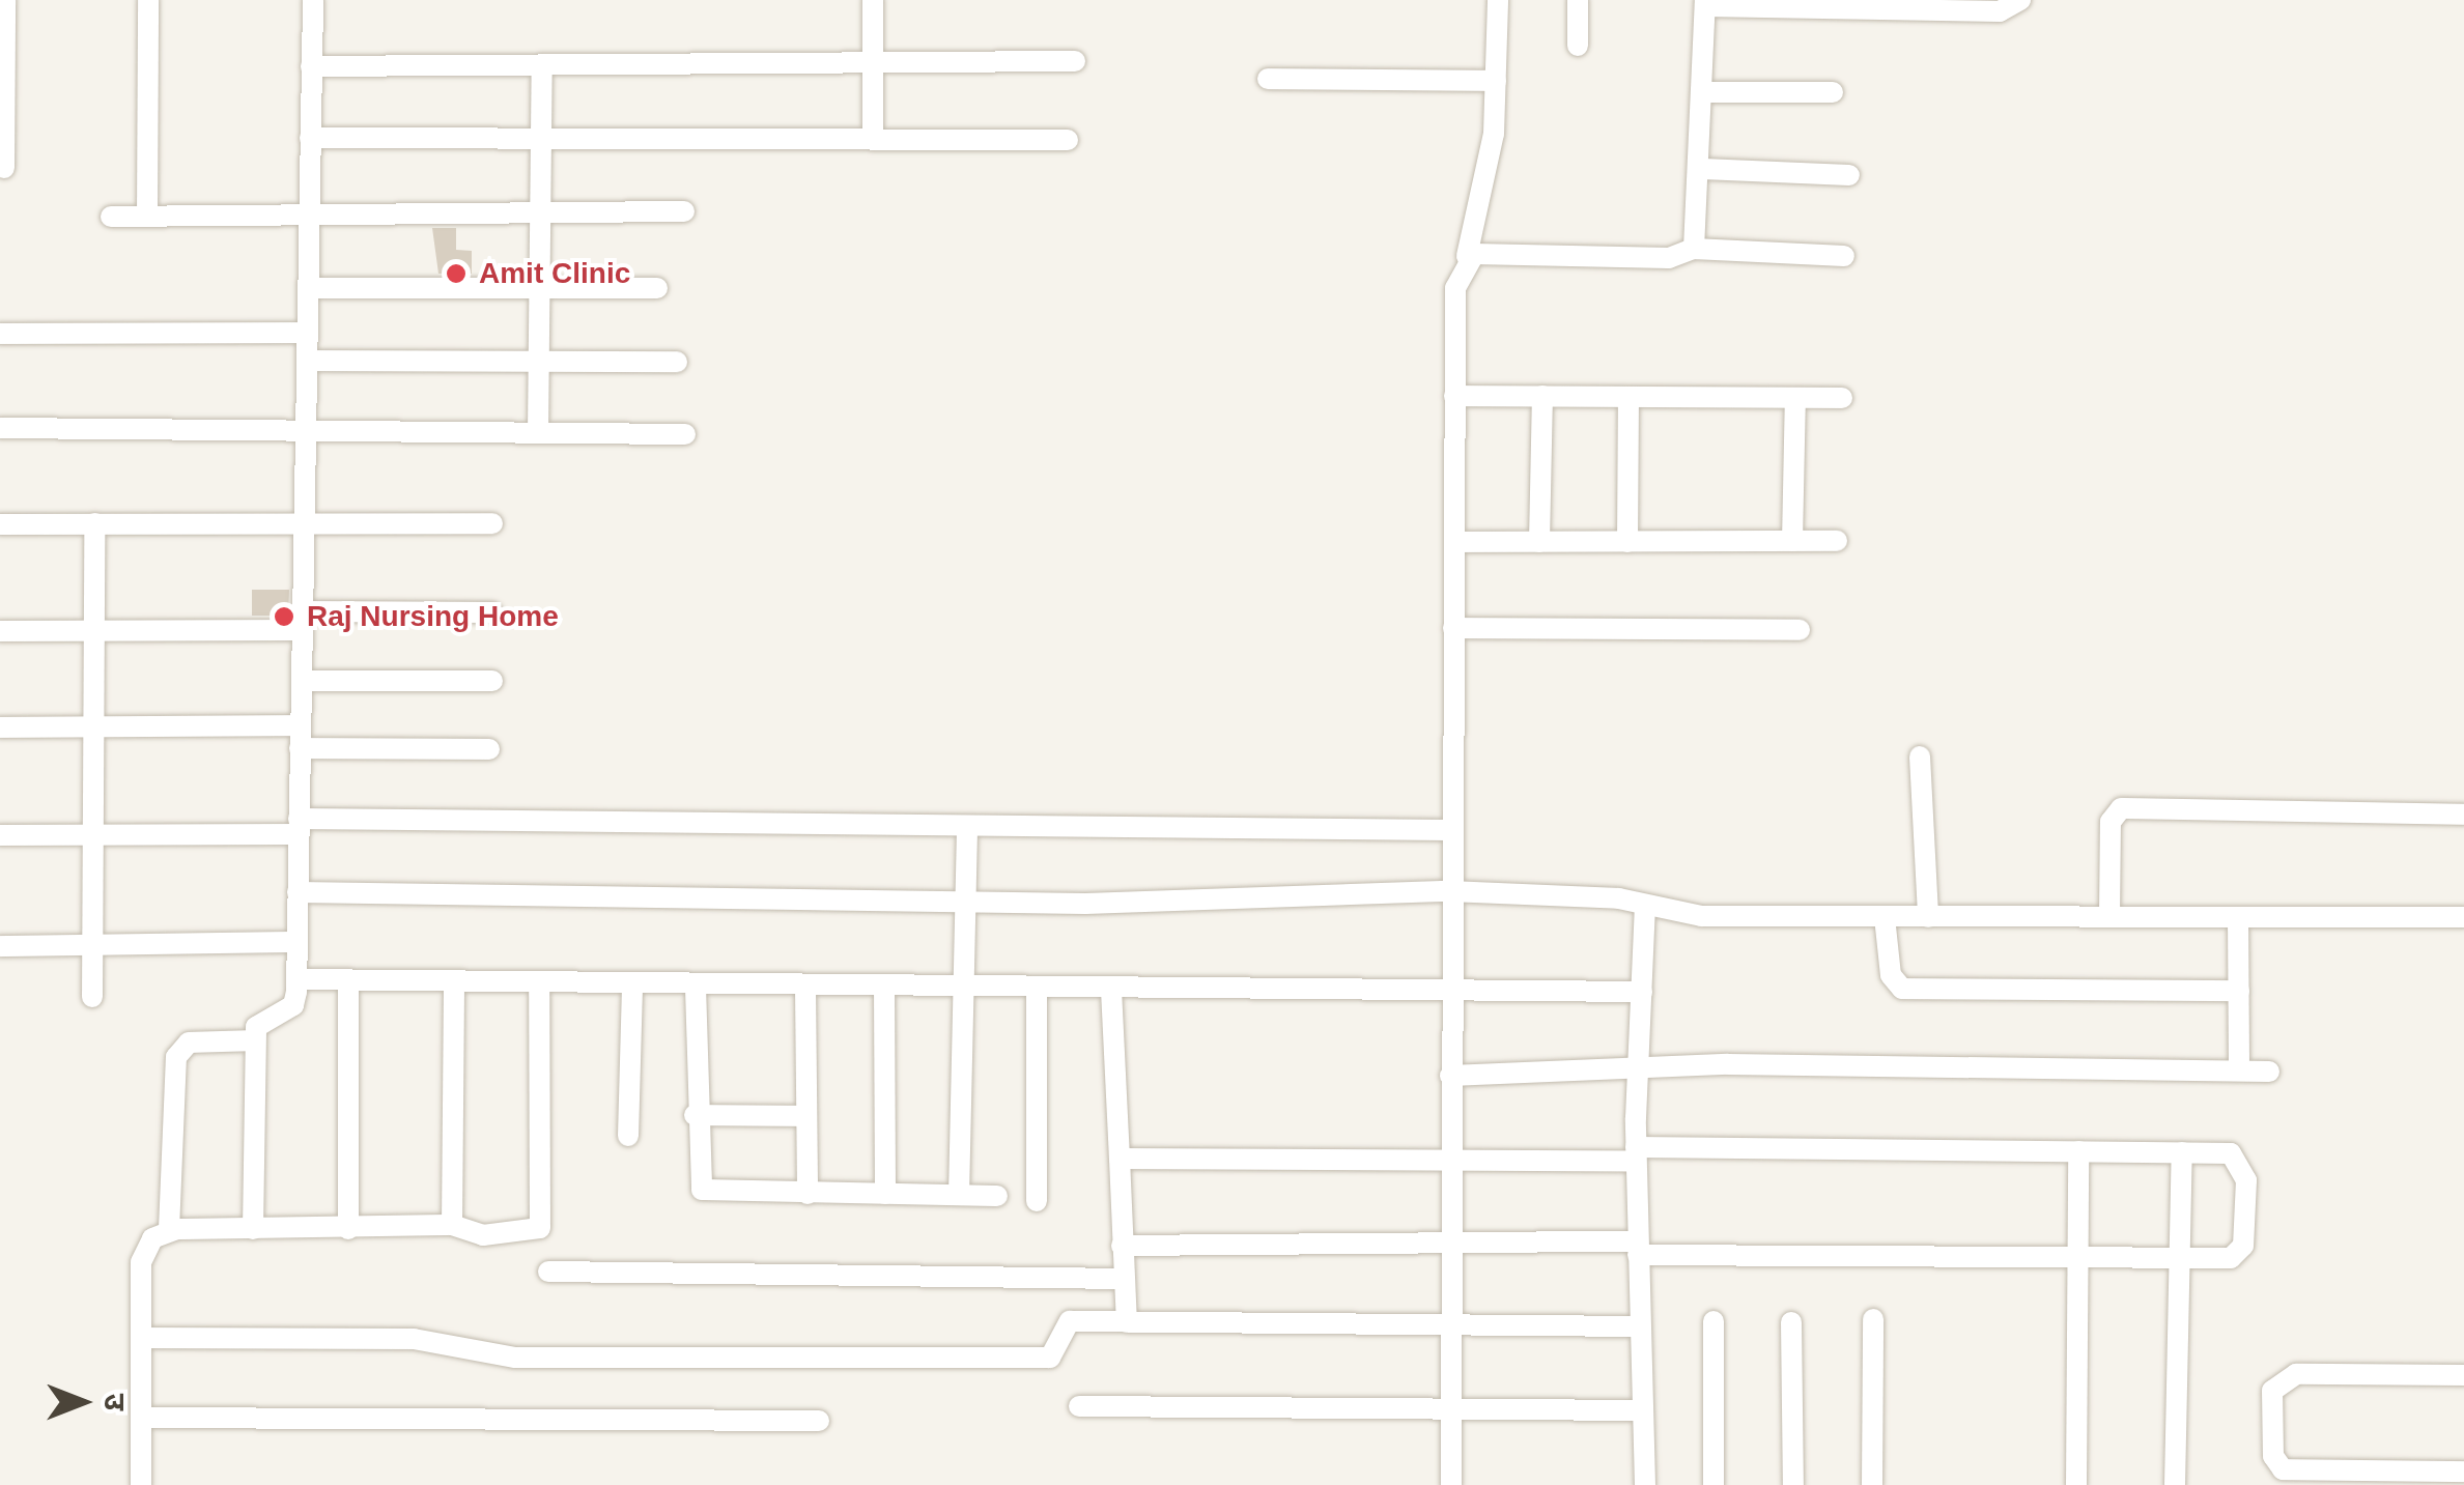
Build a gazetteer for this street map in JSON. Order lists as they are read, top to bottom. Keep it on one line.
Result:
{"places":["Amit Clinic","Raj Nursing Home"],"north":"right"}
